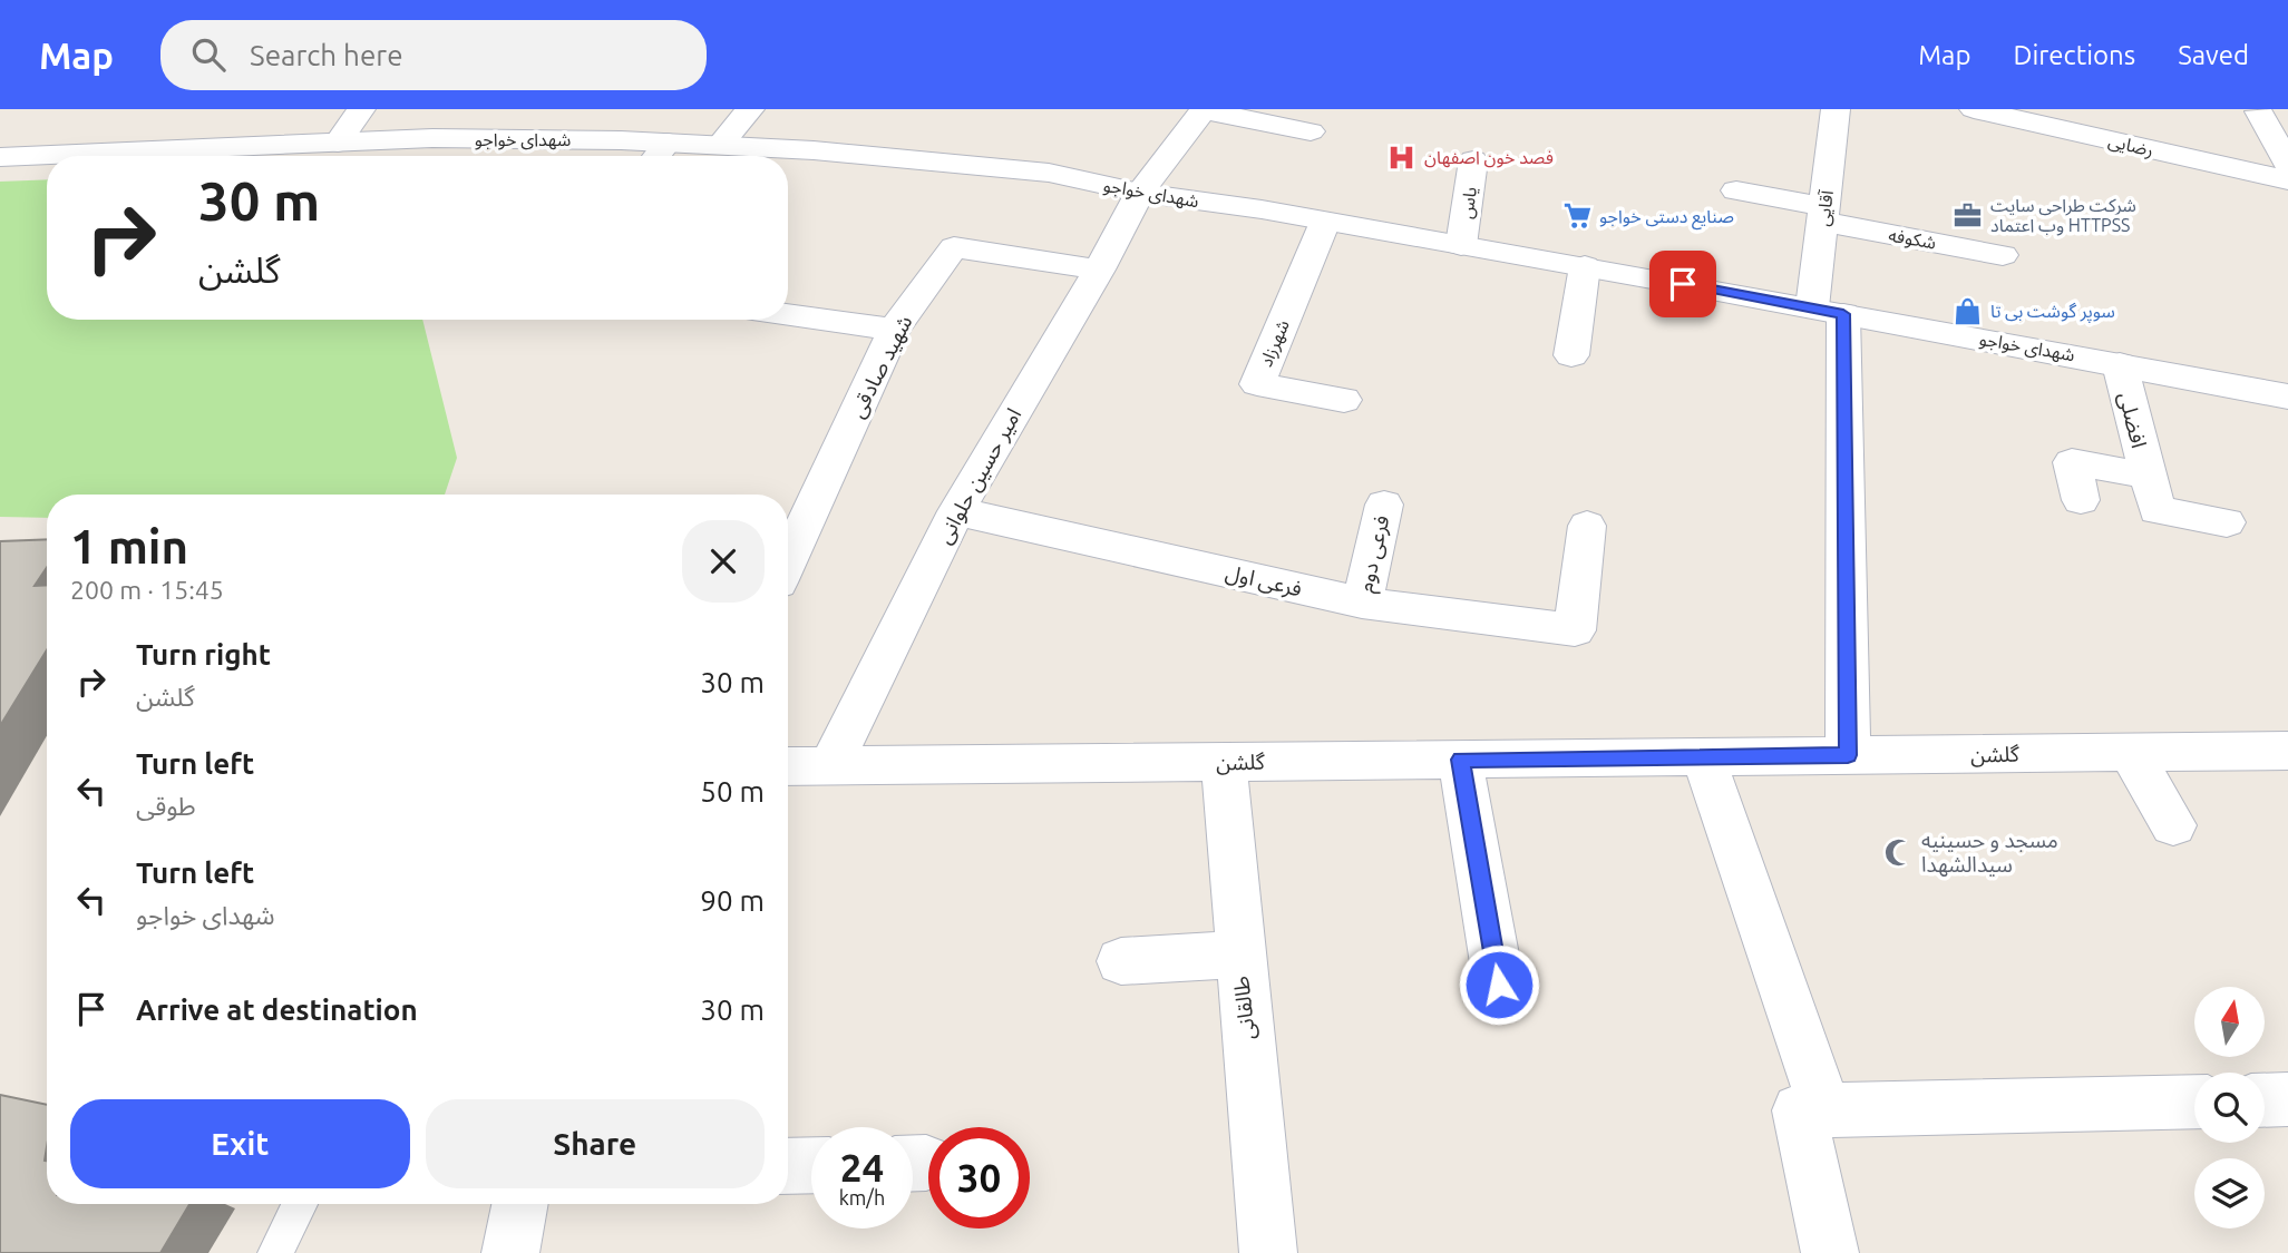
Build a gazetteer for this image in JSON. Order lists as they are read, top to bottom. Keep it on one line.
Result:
{"streets":{"street":["شهدای خواجو","رضایی","یاس","آقایی","شکوفه","شهرزاد","شهید صادقی","افضلی","امیر حسین حلوانی","فرعی دوم","فرعی اول","گلشن","طالقانی"]},"crossings":[["شهدای خواجو","یاس"],["شهدای خواجو","آقایی"],["شهدای خواجو","شهرزاد"],["شهدای خواجو","افضلی"],["شهدای خواجو","امیر حسین حلوانی"],["آقایی","شکوفه"],["آقایی","گلشن"],["شهید صادقی","امیر حسین حلوانی"],["امیر حسین حلوانی","فرعی اول"],["امیر حسین حلوانی","گلشن"],["فرعی دوم","فرعی اول"],["گلشن","طالقانی"]],"places":{"hospital":["فصد خون اصفهان"],"office":["شرکت طراحی سایت وب اعتماد HTTPSS"],"supermarket":["صنایع دستی خواجو"],"shop":["سوپر گوشت بی تا"],"mosque":["مسجد و حسینیه سیدالشهدا"]},"north":"top","page":{"header":"Map","search":"Search here","nav":["Map","Directions","Saved"],"turn":["30 m","گلشن"],"heading":["1 min","200 m · 15:45"],"list":[{"name":"Turn right","note":"گلشن","value":"30 m"},{"name":"Turn left","note":"طوقی","value":"50 m"},{"name":"Turn left","note":"شهدای خواجو","value":"90 m"},{"name":"Arrive at destination","value":"30 m"}],"buttons":["Exit","Share"],"speed":"24 km/h","limit":"30"}}
